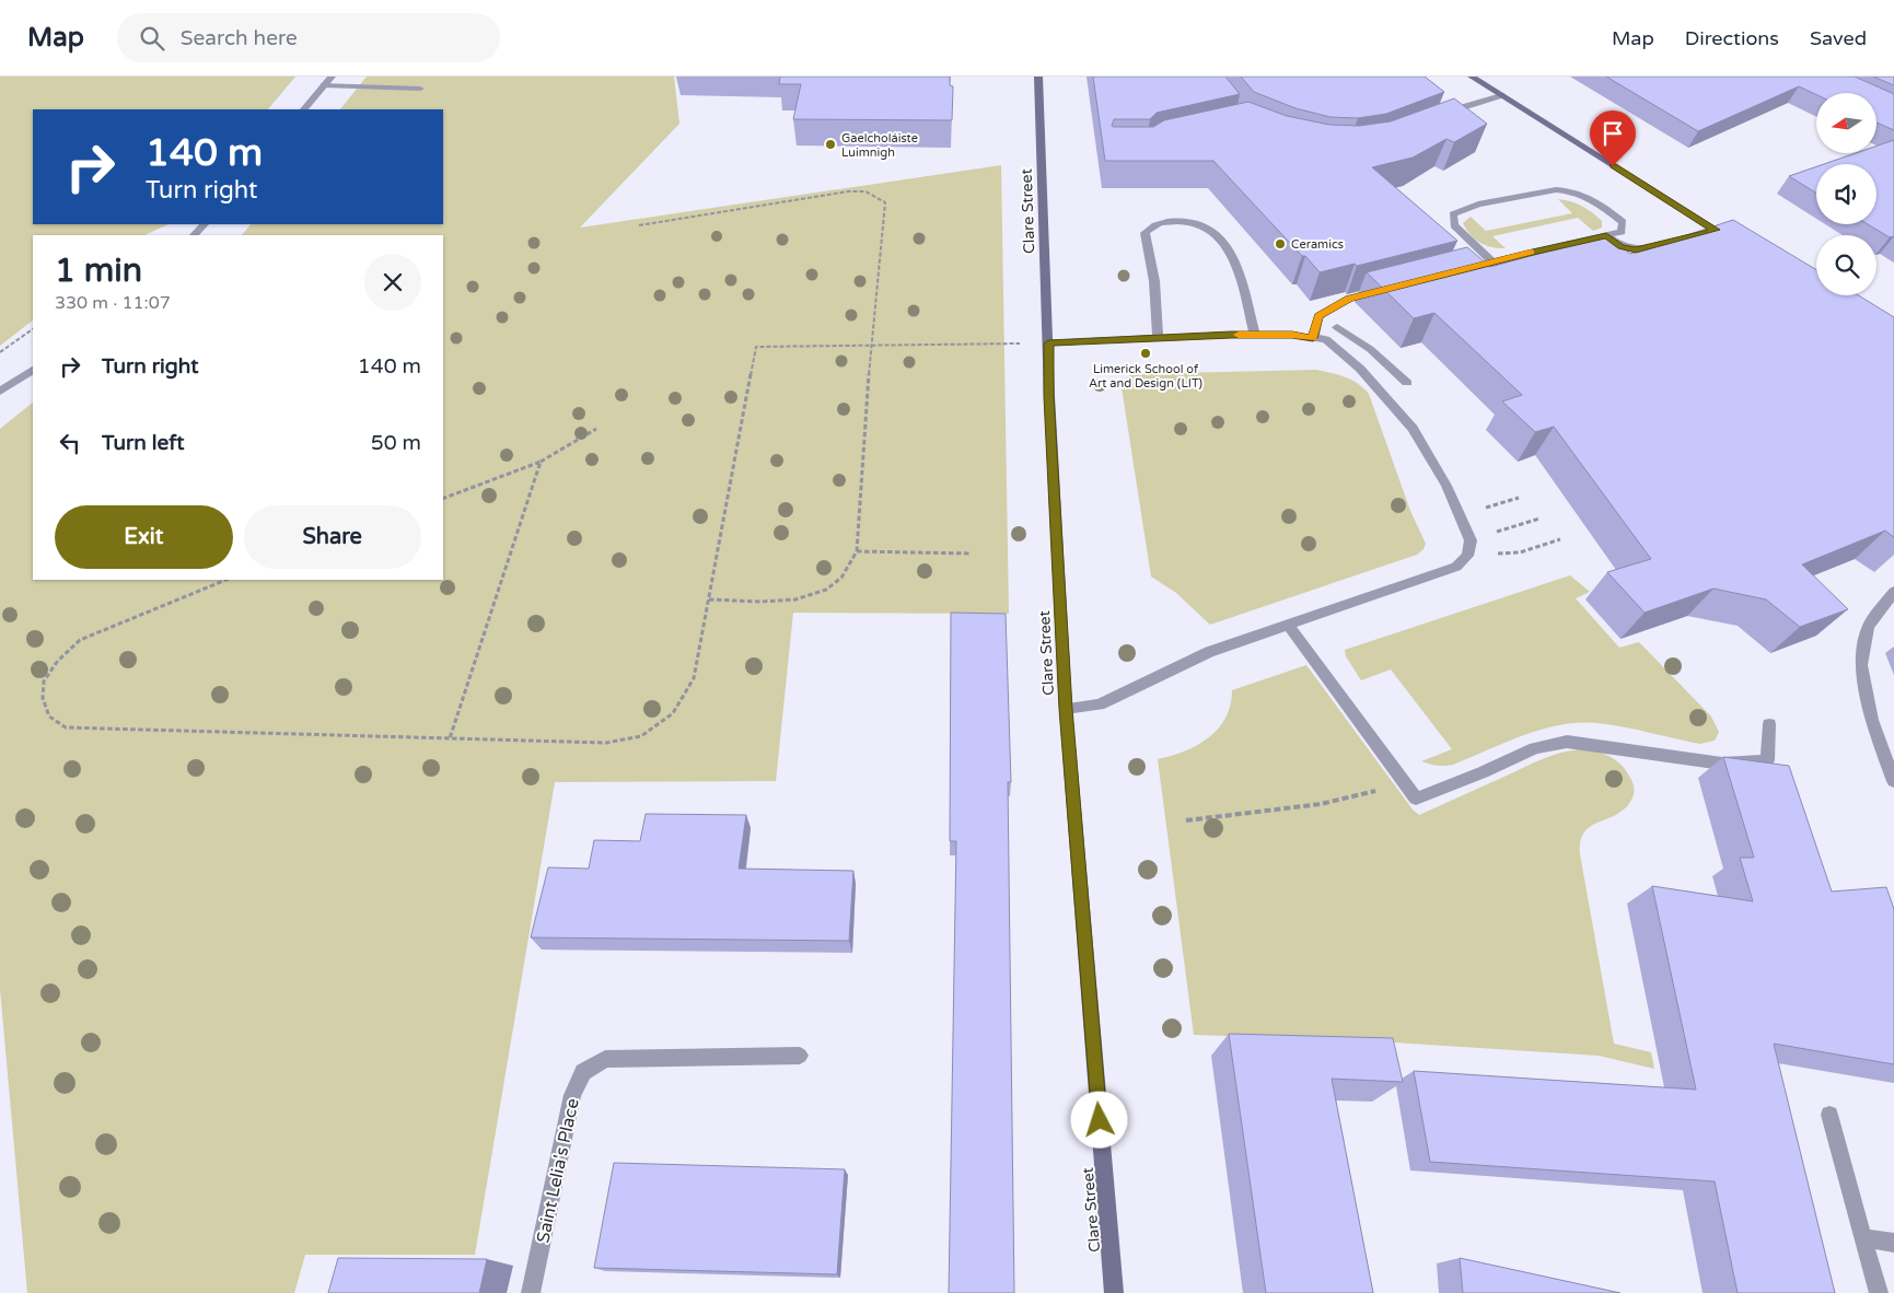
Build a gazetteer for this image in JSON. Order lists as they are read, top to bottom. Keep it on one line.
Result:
{"streets":{"main road":["Clare Street"],"street":["Saint Lelia's Place"]},"places":["Gaelcholáiste Luimnigh","Ceramics","Limerick School of Art and Design (LIT)"],"north":"left","page":{"header":"Map","search":"Search here","nav":["Map","Directions","Saved"],"turn":["140 m","Turn right"],"heading":["1 min","330 m · 11:07"],"list":[{"name":"Turn right","value":"140 m"},{"name":"Turn left","value":"50 m"}],"buttons":["Exit","Share"]}}
